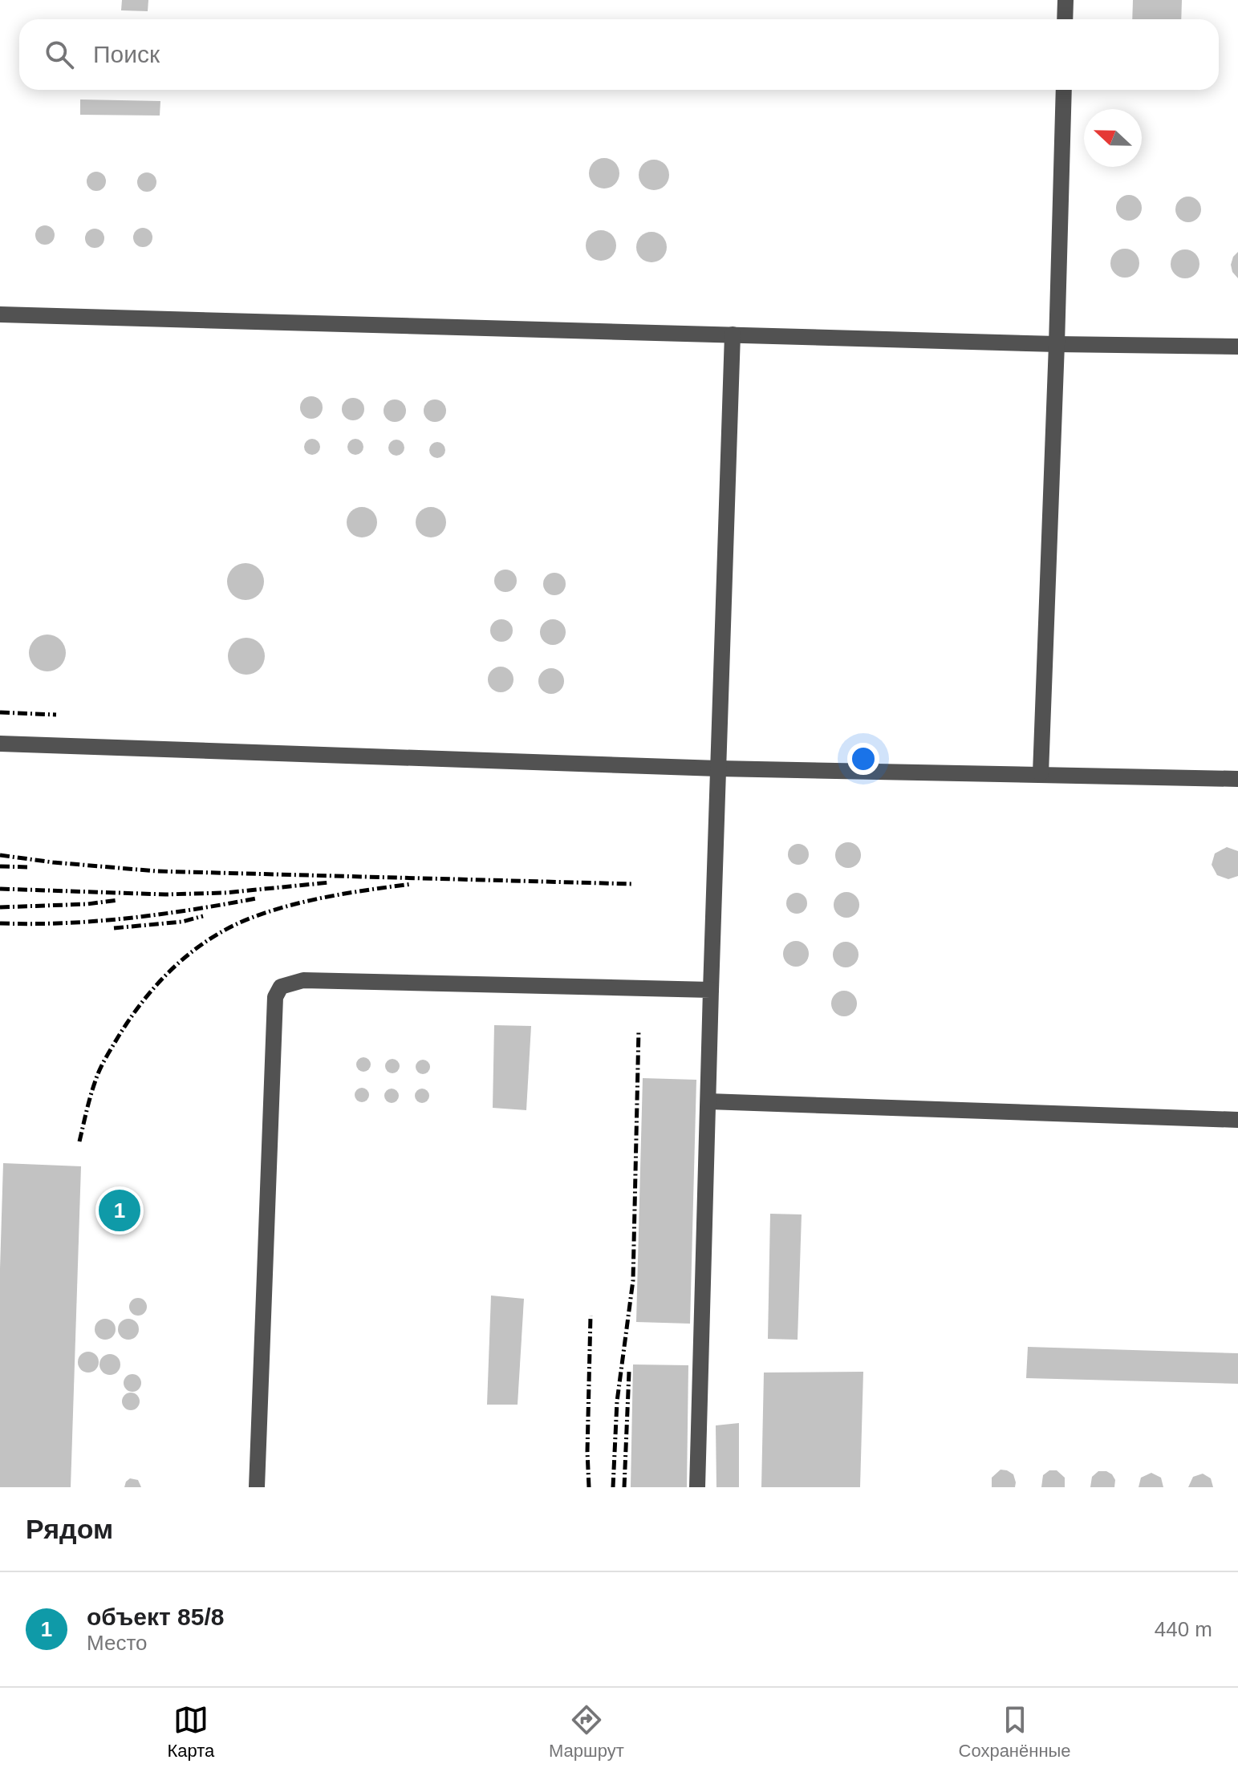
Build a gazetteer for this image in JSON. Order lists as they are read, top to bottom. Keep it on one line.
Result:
{"north":"left","page":{"search":"Поиск","pins":"1","heading":"Рядом","list":[{"mark":"1","name":"объект 85/8","note":"Место","value":"440 m"}],"nav":["Карта","Маршрут","Сохранённые"]}}
